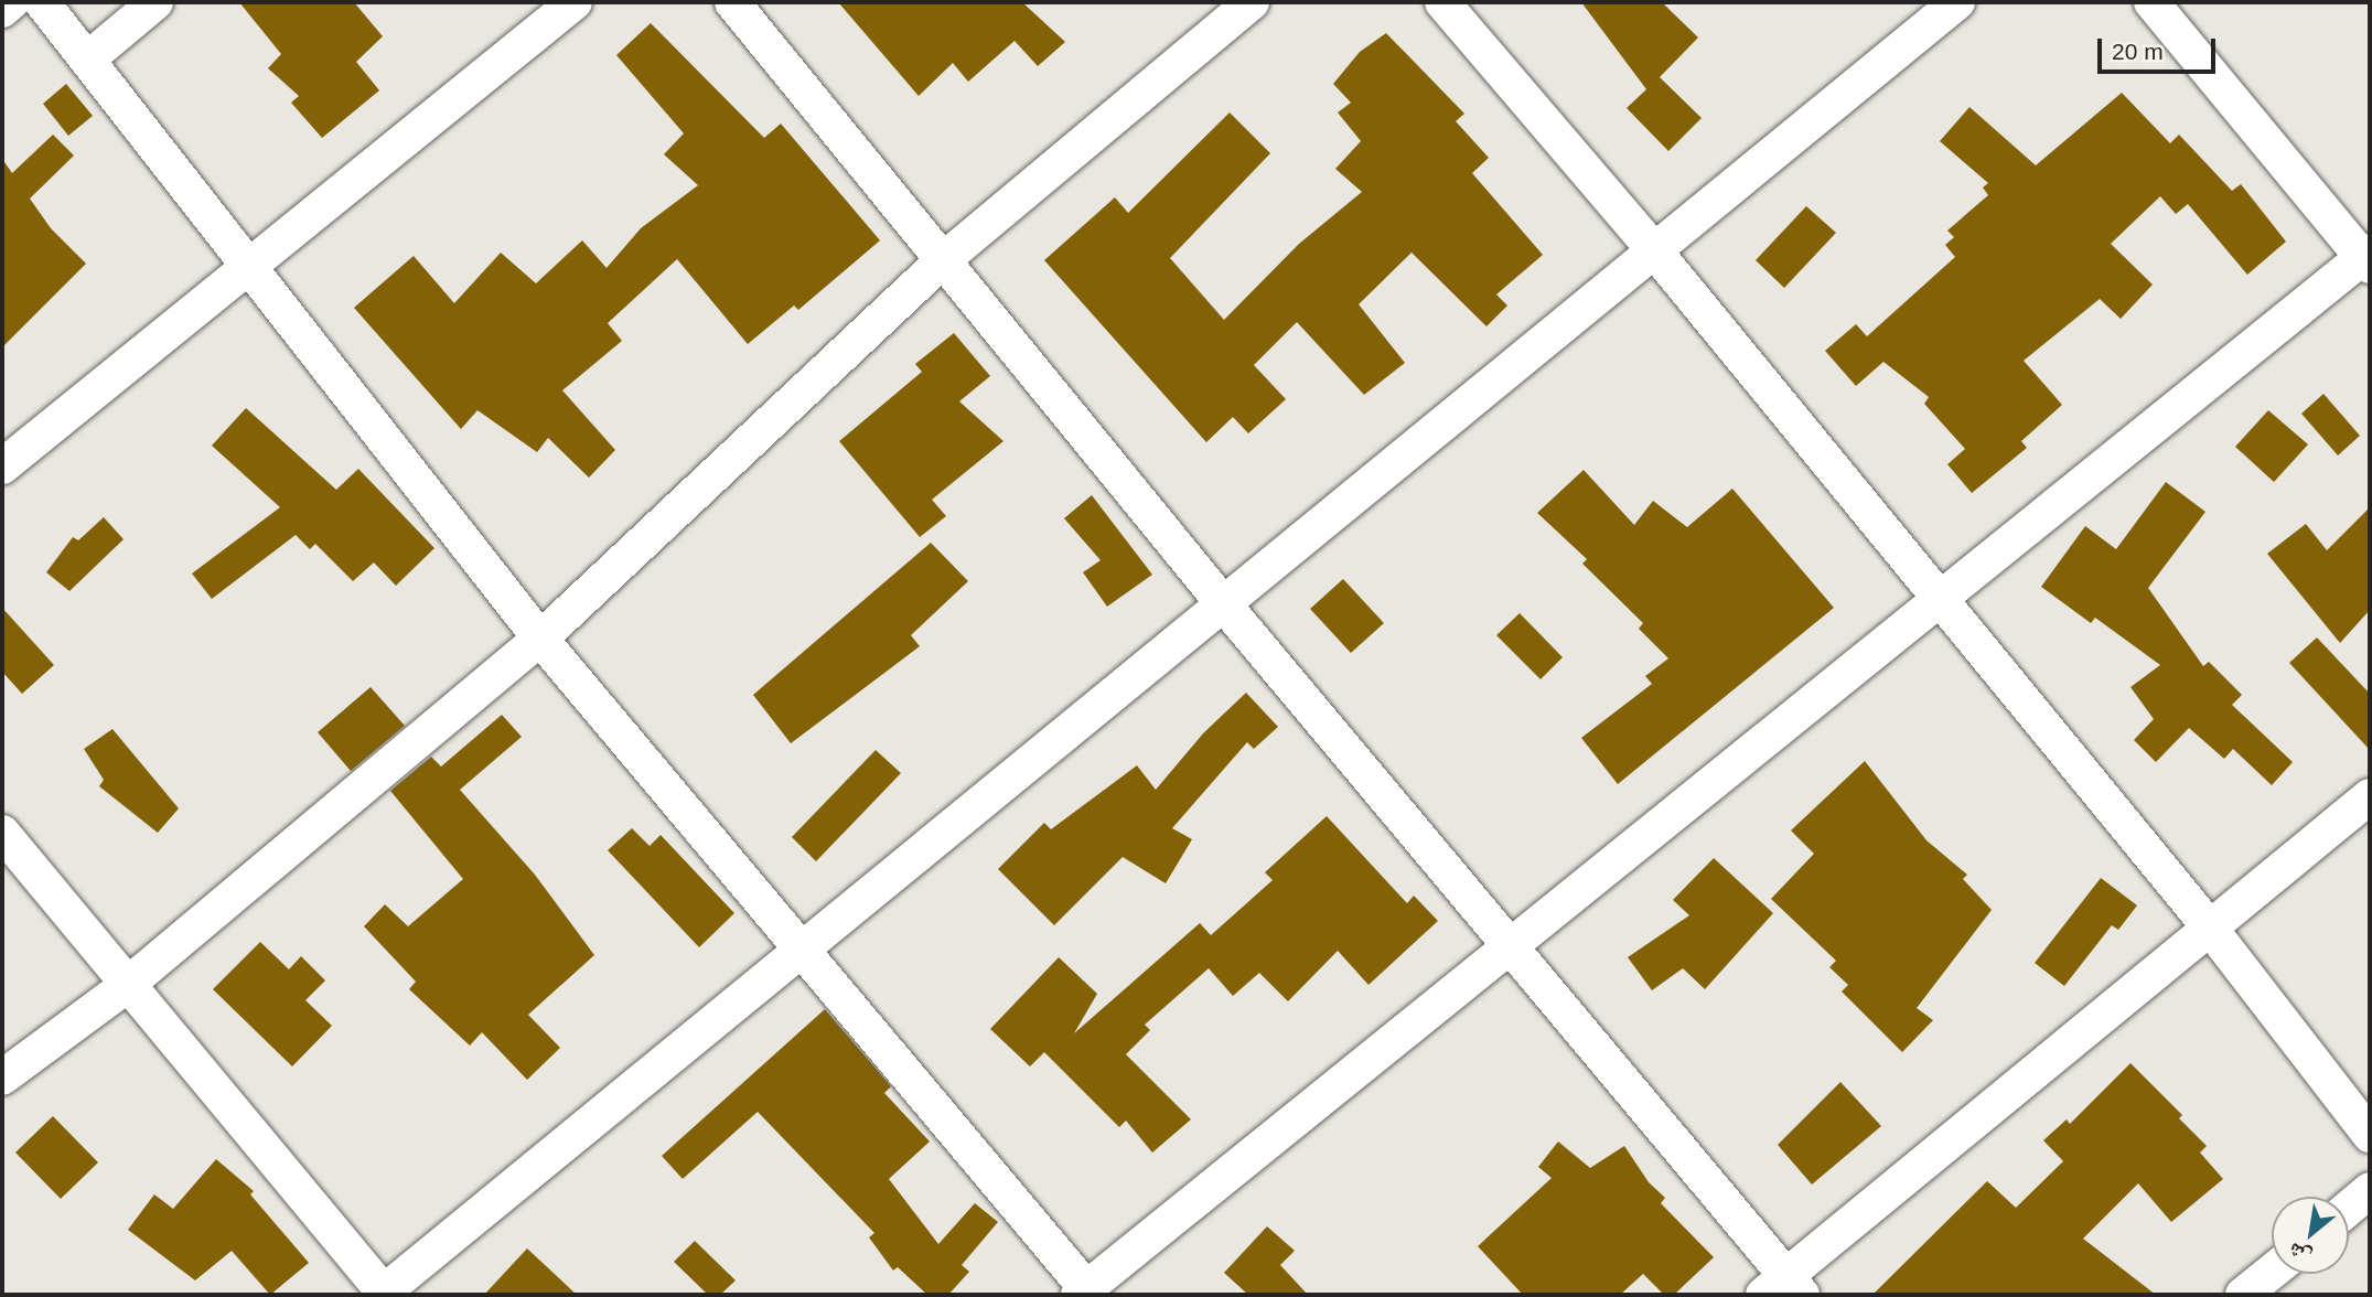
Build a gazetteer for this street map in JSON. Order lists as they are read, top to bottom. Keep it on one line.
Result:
{"scale_bar":"20 m","north":"bottom left"}
